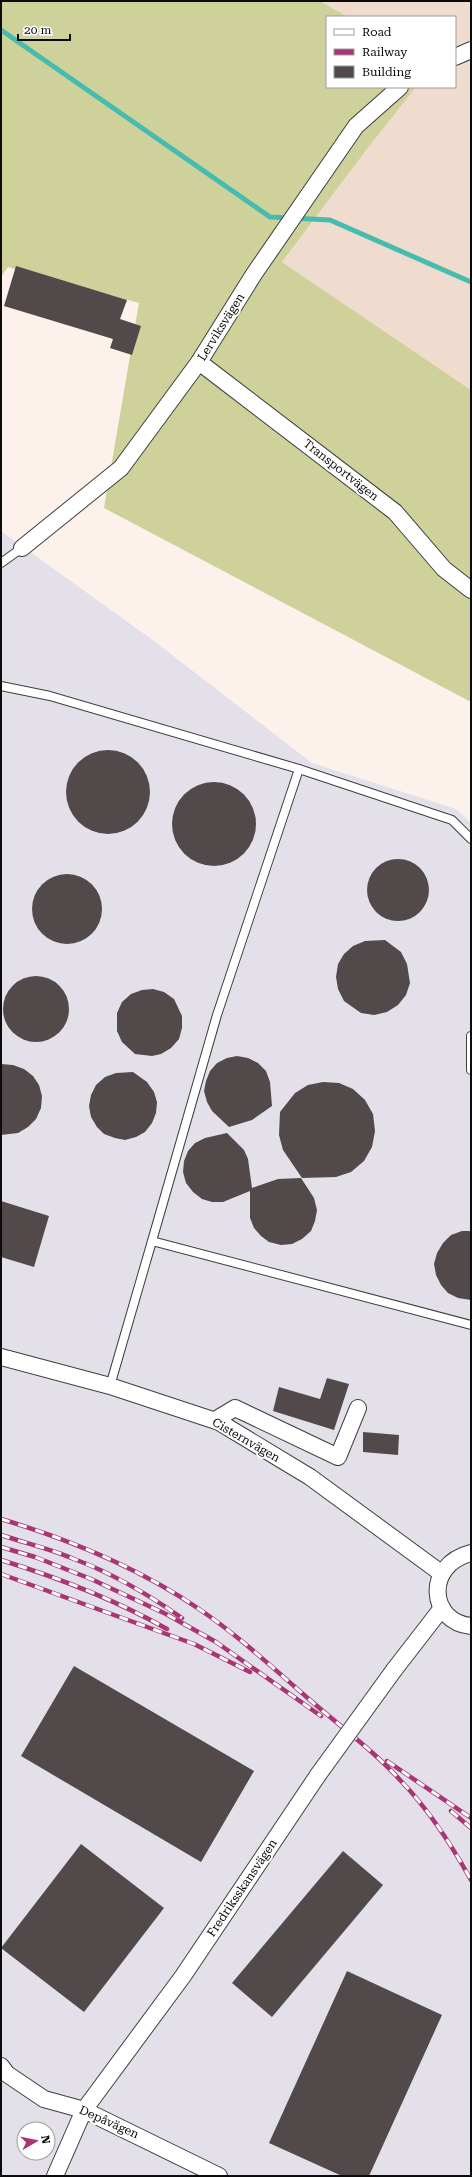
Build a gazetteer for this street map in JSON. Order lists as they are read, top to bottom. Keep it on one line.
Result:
{"streets":{"street":["Lerviksvägen","Transportvägen","Cisternvägen","Fredriksskansvägen","Depåvägen"]},"crossings":[["Lerviksvägen","Transportvägen"],["Fredriksskansvägen","Depåvägen"]],"legend":["Road","Railway","Building"],"scale_bar":"20 m","north":"right"}
